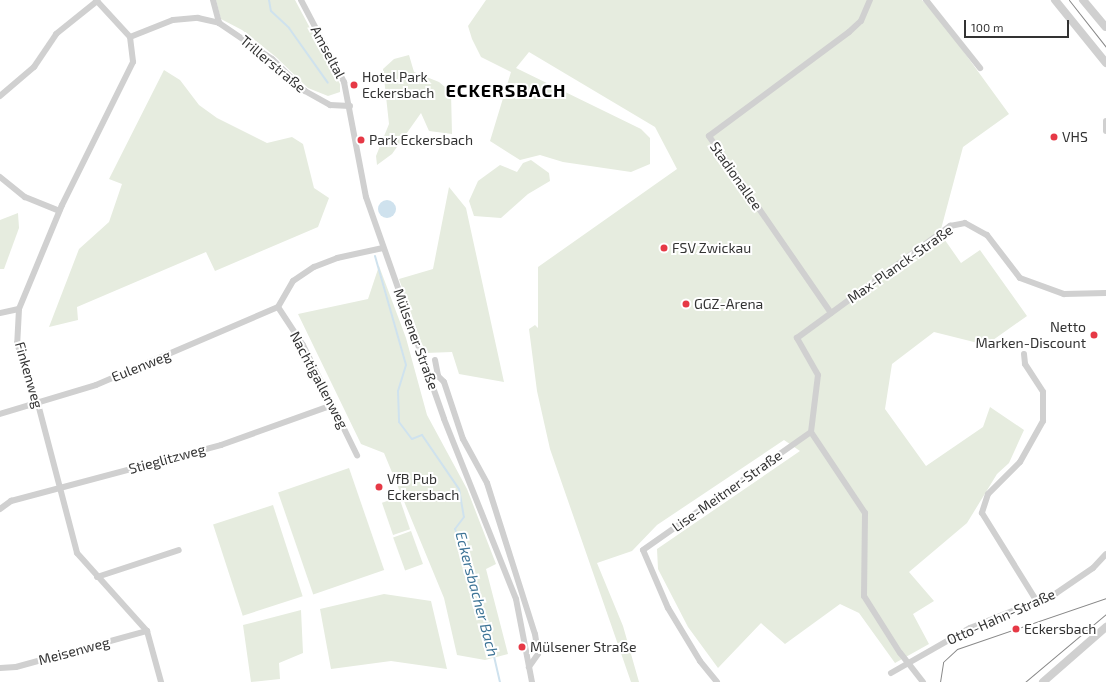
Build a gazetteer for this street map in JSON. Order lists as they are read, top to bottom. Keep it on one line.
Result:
{"streets":{"street":["Amseltal","Trillerstraße","Stadionallee","Max-Planck-Straße","Mülsener Straße","Eulenweg","Finkenweg","Nachtigallenweg","Stieglitzweg","Lise-Meitner-Straße","Otto-Hahn-Straße","Meisenweg"]},"crossings":[["Amseltal","Trillerstraße"],["Amseltal","Mülsener Straße"],["Trillerstraße","Mülsener Straße"],["Trillerstraße","Finkenweg"],["Stadionallee","Max-Planck-Straße"],["Max-Planck-Straße","Lise-Meitner-Straße"],["Eulenweg","Finkenweg"],["Eulenweg","Nachtigallenweg"],["Finkenweg","Stieglitzweg"],["Finkenweg","Meisenweg"],["Nachtigallenweg","Stieglitzweg"]],"districts":["ECKERSBACH"],"water":["Eckersbacher Bach"],"places":["Hotel Park Eckersbach","VHS","Park Eckersbach","FSV Zwickau","GGZ-Arena","Netto Marken-Discount","VfB Pub Eckersbach","Eckersbach","Mülsener Straße"],"scale_bar":"100 m"}
